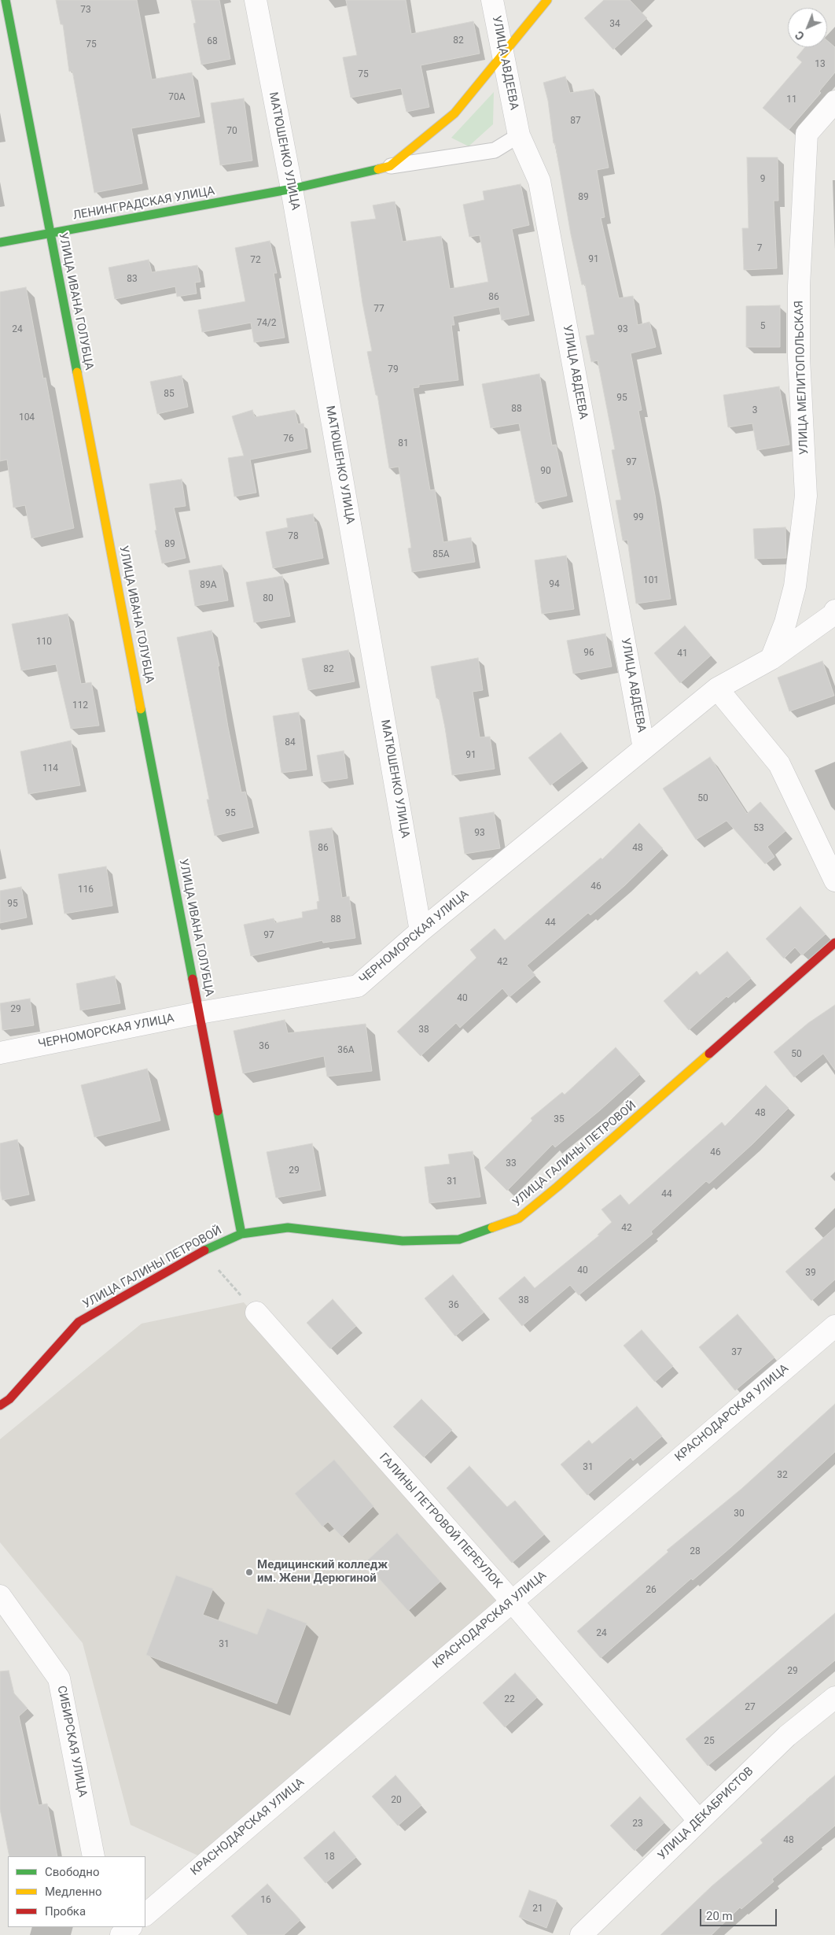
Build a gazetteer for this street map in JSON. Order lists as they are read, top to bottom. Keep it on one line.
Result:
{"streets":{"street":["УЛИЦА АВДЕЕВА","МАТЮШЕНКО УЛИЦА","ЛЕНИНГРАДСКАЯ УЛИЦА","УЛИЦА ИВАНА ГОЛУБЦА","УЛИЦА МЕЛИТОПОЛЬСКАЯ","ЧЕРНОМОРСКАЯ УЛИЦА","УЛИЦА ГАЛИНЫ ПЕТРОВОЙ","КРАСНОДАРСКАЯ УЛИЦА","ГАЛИНЫ ПЕТРОВОЙ ПЕРЕУЛОК","СИБИРСКАЯ УЛИЦА","УЛИЦА ДЕКАБРИСТОВ"]},"crossings":[["УЛИЦА АВДЕЕВА","ЧЕРНОМОРСКАЯ УЛИЦА"],["МАТЮШЕНКО УЛИЦА","ЛЕНИНГРАДСКАЯ УЛИЦА"],["МАТЮШЕНКО УЛИЦА","ЧЕРНОМОРСКАЯ УЛИЦА"],["ЛЕНИНГРАДСКАЯ УЛИЦА","УЛИЦА ИВАНА ГОЛУБЦА"],["УЛИЦА ИВАНА ГОЛУБЦА","ЧЕРНОМОРСКАЯ УЛИЦА"],["УЛИЦА ИВАНА ГОЛУБЦА","УЛИЦА ГАЛИНЫ ПЕТРОВОЙ"],["КРАСНОДАРСКАЯ УЛИЦА","ГАЛИНЫ ПЕТРОВОЙ ПЕРЕУЛОК"],["ГАЛИНЫ ПЕТРОВОЙ ПЕРЕУЛОК","УЛИЦА ДЕКАБРИСТОВ"]],"places":["Медицинский колледж им. Жени Дерюгиной"],"house_numbers":["73","34","82","68","75","13","75","70А","11","87","70","9","89","7","91","72","83","86","77","74/2","5","24","93","79","85","95","88","3","104","76","81","97","90","99","78","89","85А","101","94","89А","80","110","96","41","82","112","84","91","114","50","95","53","93","86","48","46","116","95","88","44","97","42","40","29","38","36","36А","50","48","35","46","33","29","31","44","42","40","39","38","36","37","31","32","30","28","26","24","31","29","22","27","25","20","23","48","18","16","21"],"legend":["Свободно","Медленно","Пробка"],"scale_bar":"20 m","north":"bottom left"}
